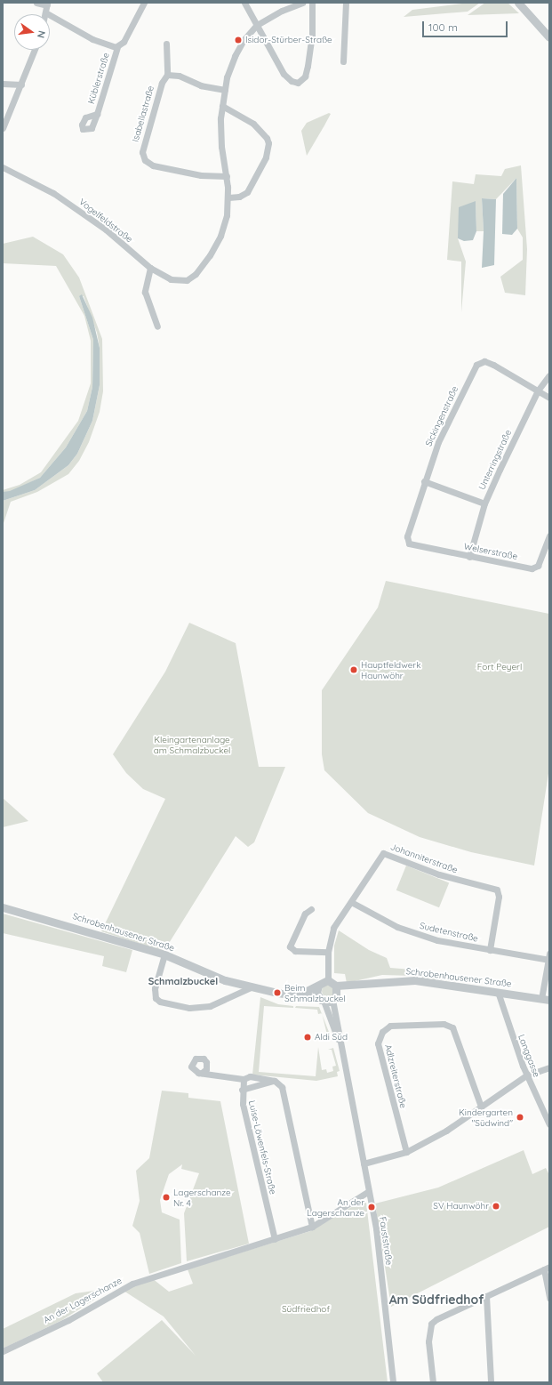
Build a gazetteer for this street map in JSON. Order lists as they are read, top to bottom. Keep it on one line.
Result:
{"streets":{"street":["Küblerstraße","Isabellastraße","Vogelfeldstraße","Sickingenstraße","Unterringstraße","Welserstraße","Johanniterstraße","Schrobenhausener Straße","Sudetenstraße","Langgasse","Adlzreiterstraße","Luise-Löwenfels-Straße","Fauststraße","An der Lagerschanze"]},"crossings":[["Sickingenstraße","Unterringstraße"],["Sickingenstraße","Welserstraße"],["Unterringstraße","Welserstraße"],["Johanniterstraße","Schrobenhausener Straße"],["Johanniterstraße","Sudetenstraße"],["Johanniterstraße","Fauststraße"],["Schrobenhausener Straße","Langgasse"],["Schrobenhausener Straße","Fauststraße"],["Luise-Löwenfels-Straße","An der Lagerschanze"],["Fauststraße","An der Lagerschanze"]],"districts":["Schmalzbuckel","Am Südfriedhof"],"parks":["Fort Peyerl","Kleingartenanlage am Schmalzbuckel","Südfriedhof"],"places":["Isidor-Stürber-Straße","Hauptfeldwerk Haunwöhr","Beim Schmalzbuckel","Aldi Süd","Kindergarten \"Südwind\"","Lagerschanze Nr. 4","SV Haunwöhr","An der Lagerschanze"],"scale_bar":"100 m","north":"right"}
